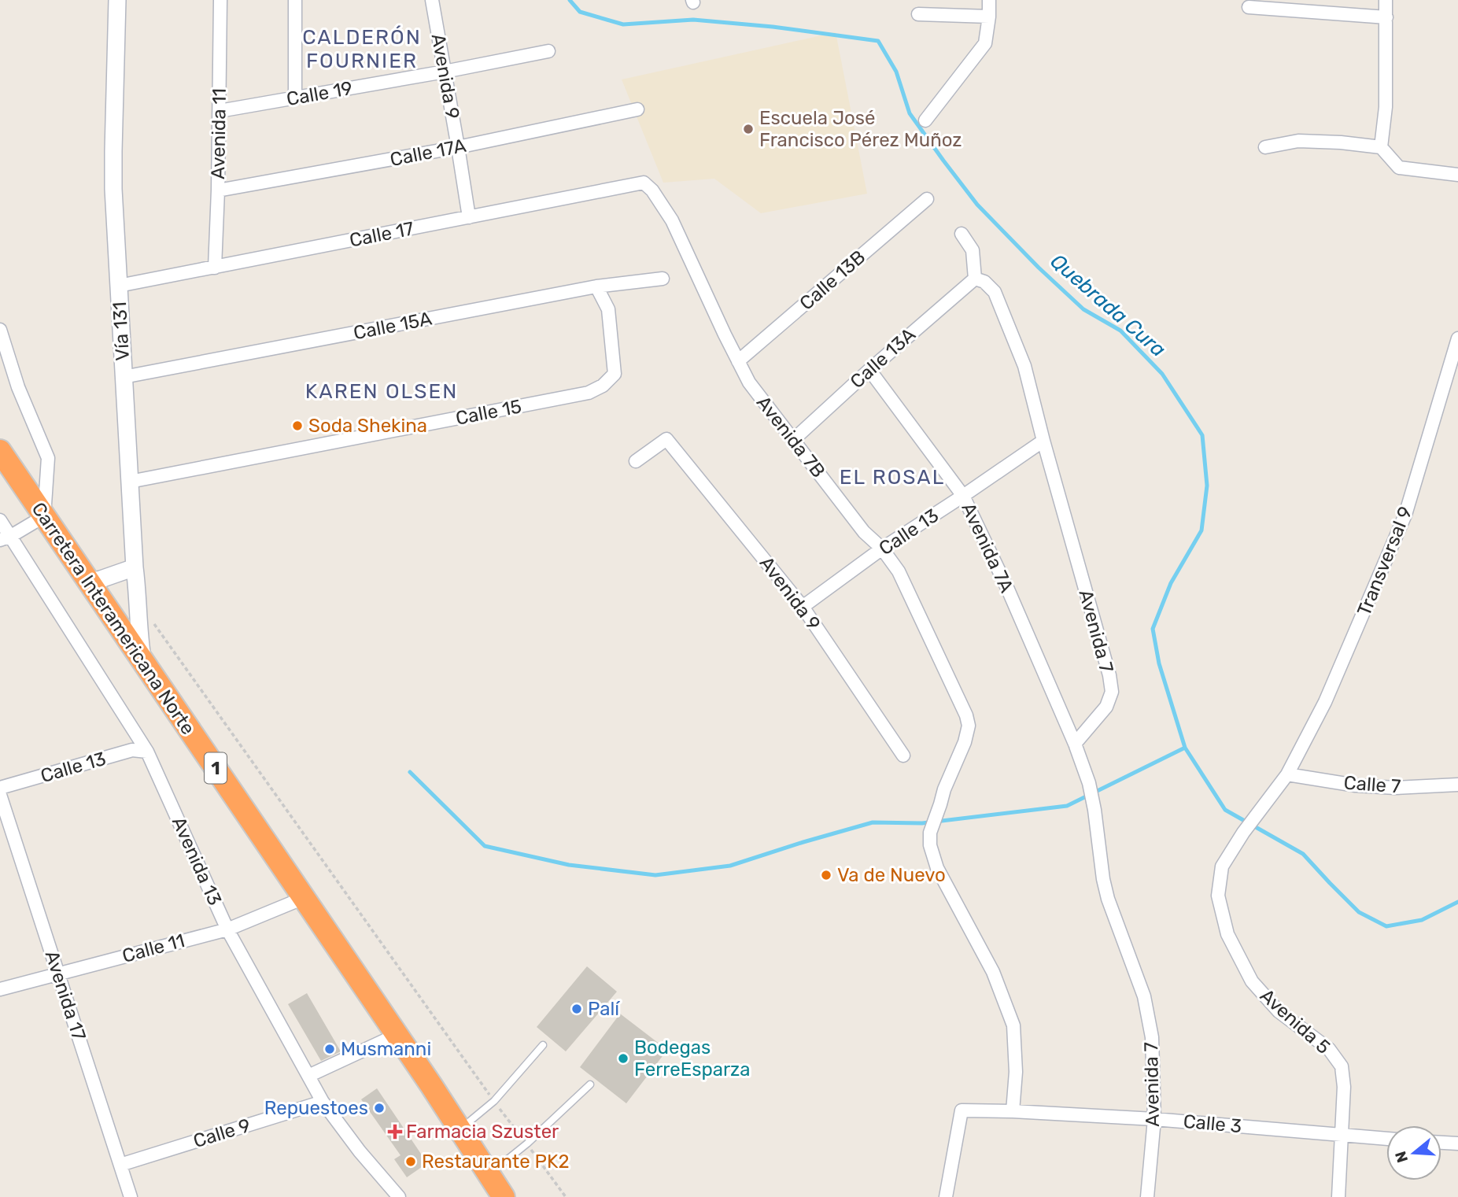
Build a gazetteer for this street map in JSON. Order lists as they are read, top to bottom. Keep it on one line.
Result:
{"streets":{"highway":["Carretera Interamericana Norte","1"],"main road":["Vía 131"],"street":["Avenida 9","Calle 19","Avenida 11","Calle 17A","Calle 17","Calle 13B","Calle 15A","Calle 13A","Calle 15","Avenida 7B","Calle 13","Avenida 7A","Transversal 9","Avenida 7","Calle 7","Avenida 13","Calle 11","Avenida 17","Avenida 5","Calle 3","Calle 9"]},"crossings":[["Avenida 9","Calle 19"],["Avenida 9","Calle 17A"],["Avenida 9","Calle 17"],["Avenida 9","Calle 13"],["Calle 19","Avenida 11"],["Avenida 11","Calle 17A"],["Avenida 11","Calle 17"],["Calle 17","Vía 131"],["Calle 17","Avenida 7B"],["Calle 13B","Avenida 7B"],["Calle 15A","Vía 131"],["Calle 15A","Calle 15"],["Vía 131","Calle 15"],["Vía 131","Carretera Interamericana Norte"],["Calle 13A","Avenida 7B"],["Calle 13A","Avenida 7A"],["Calle 13A","Avenida 7"],["Avenida 7B","Calle 13"],["Avenida 7B","Calle 3"],["Calle 13","Avenida 7A"],["Calle 13","Avenida 7"],["Calle 13","Avenida 13"],["Avenida 7A","Avenida 7"],["Transversal 9","Calle 7"],["Transversal 9","Avenida 5"],["Carretera Interamericana Norte","Calle 11"],["Avenida 7","Calle 3"],["Calle 7","Avenida 5"],["Avenida 13","Calle 11"],["Avenida 13","Calle 9"],["Calle 11","Avenida 17"],["Avenida 17","Calle 9"],["Avenida 5","Calle 3"]],"districts":["CALDERÓN FOURNIER","KAREN OLSEN","EL ROSAL"],"water":["Quebrada Cura"],"places":{"other":["Escuela José Francisco Pérez Muñoz","Soda Shekina","Va de Nuevo","Palí","Musmanni","Bodegas FerreEsparza","Repuestoes","Restaurante PK2"],"health":["Farmacia Szuster"]},"north":"left"}
